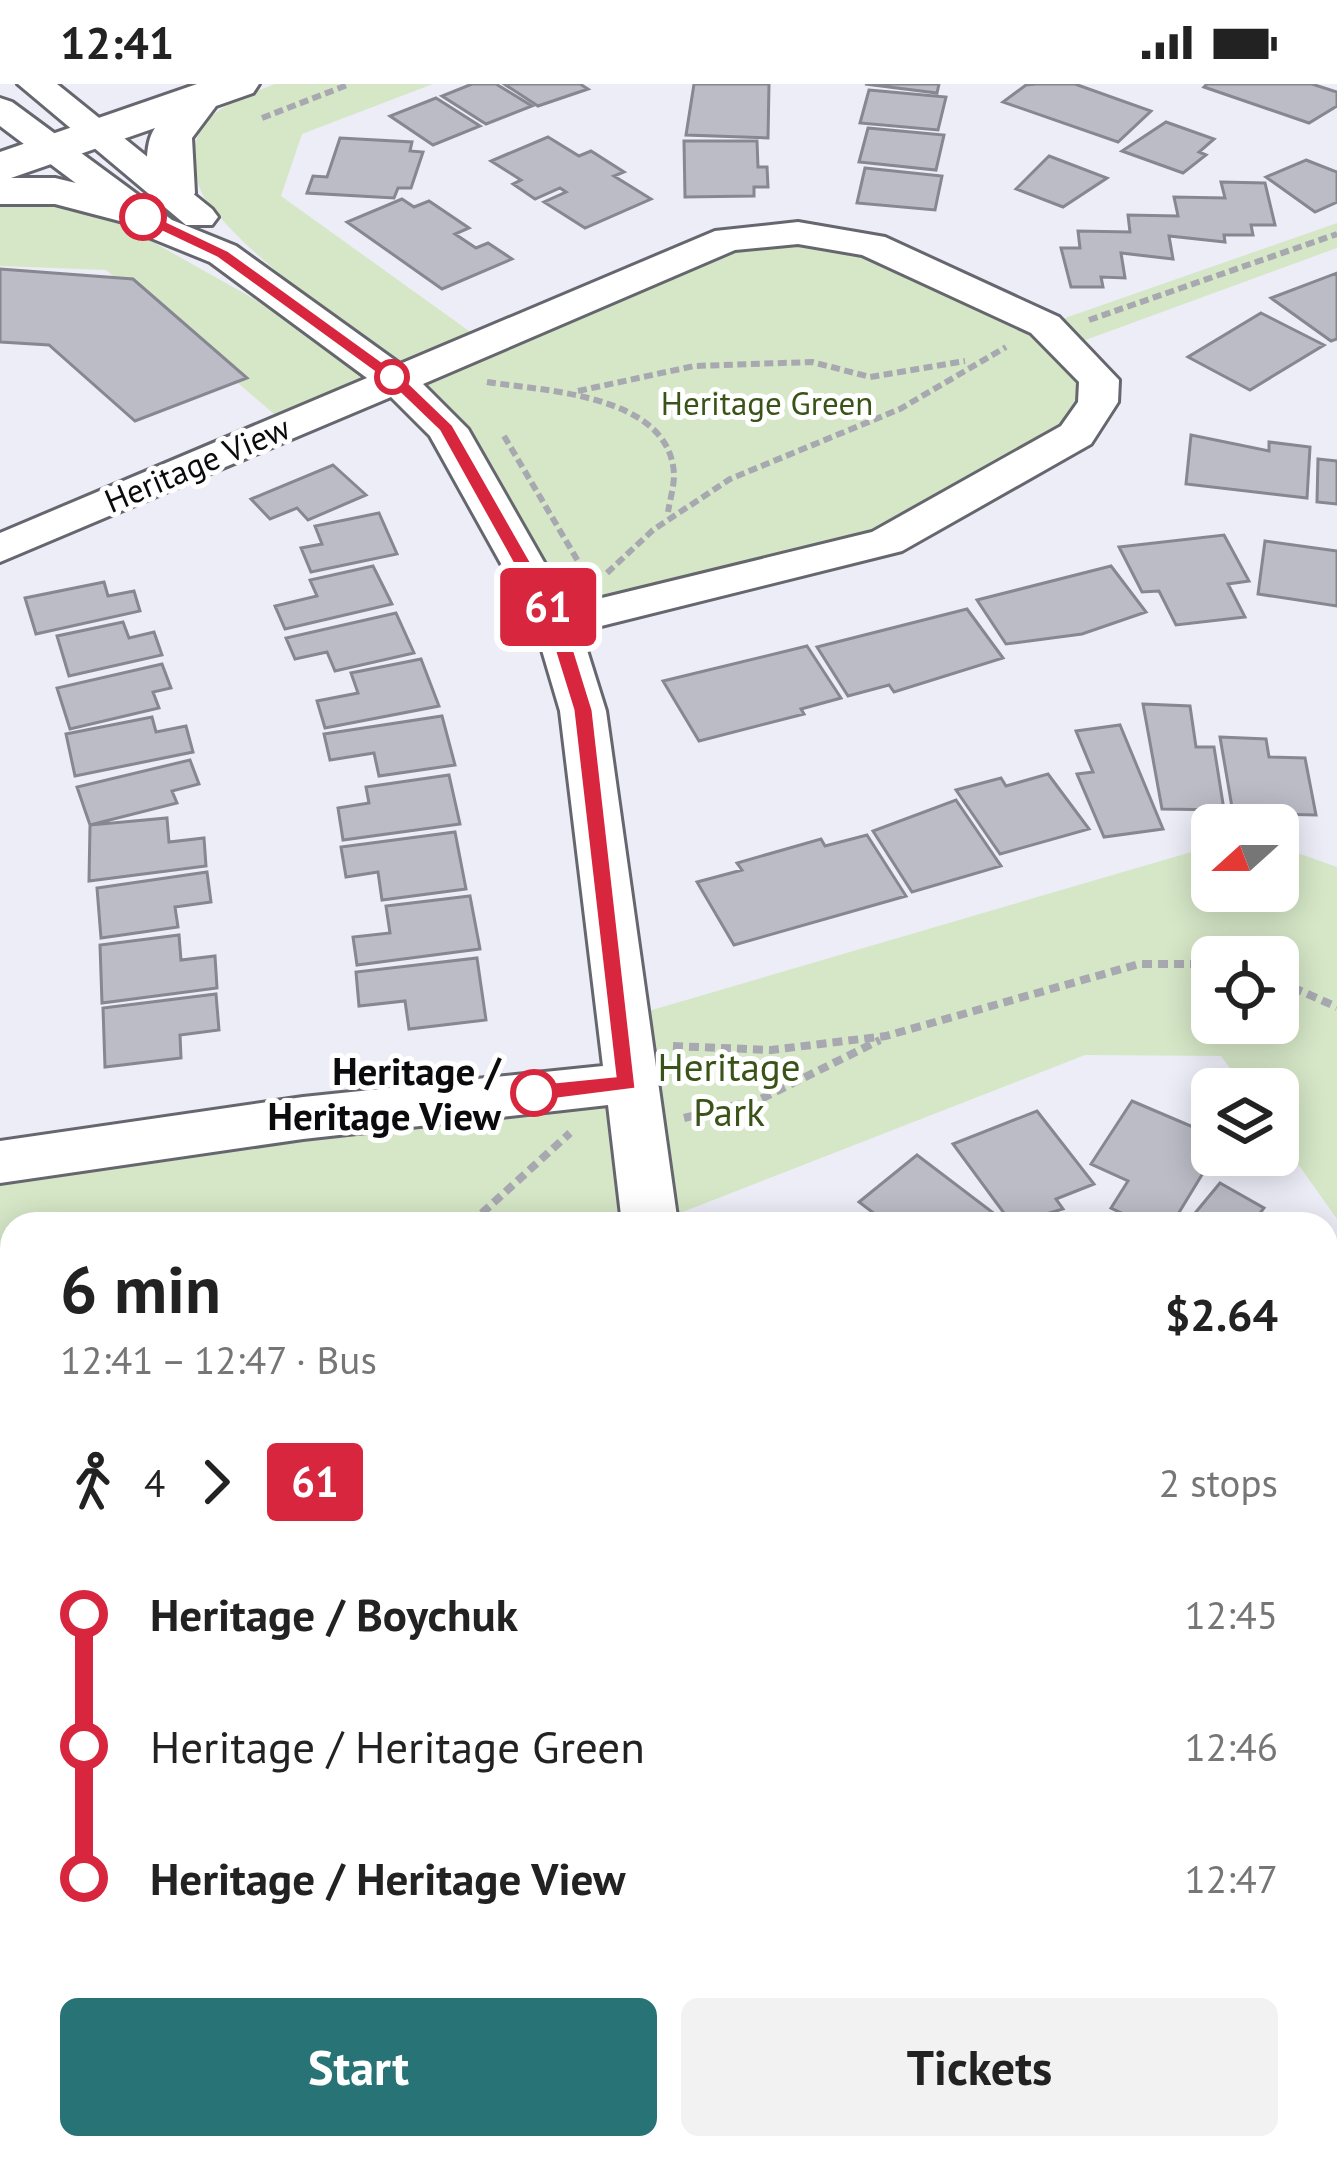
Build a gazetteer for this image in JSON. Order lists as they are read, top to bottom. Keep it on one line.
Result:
{"streets":{"street":["Heritage View"]},"parks":["Heritage Green","Heritage Park"],"places":["Heritage / Heritage View"],"lines":["bus line 61"],"north":"left","page":{"status":"12:41","on_map":"61","heading":["6 min","12:41 – 12:47 · Bus","$2.64"],"legs":["4","61","2 stops"],"list":[{"name":"Heritage / Boychuk","value":"12:45"},{"name":"Heritage / Heritage Green","value":"12:46"},{"name":"Heritage / Heritage View","value":"12:47"}],"buttons":["Start","Tickets"]}}
